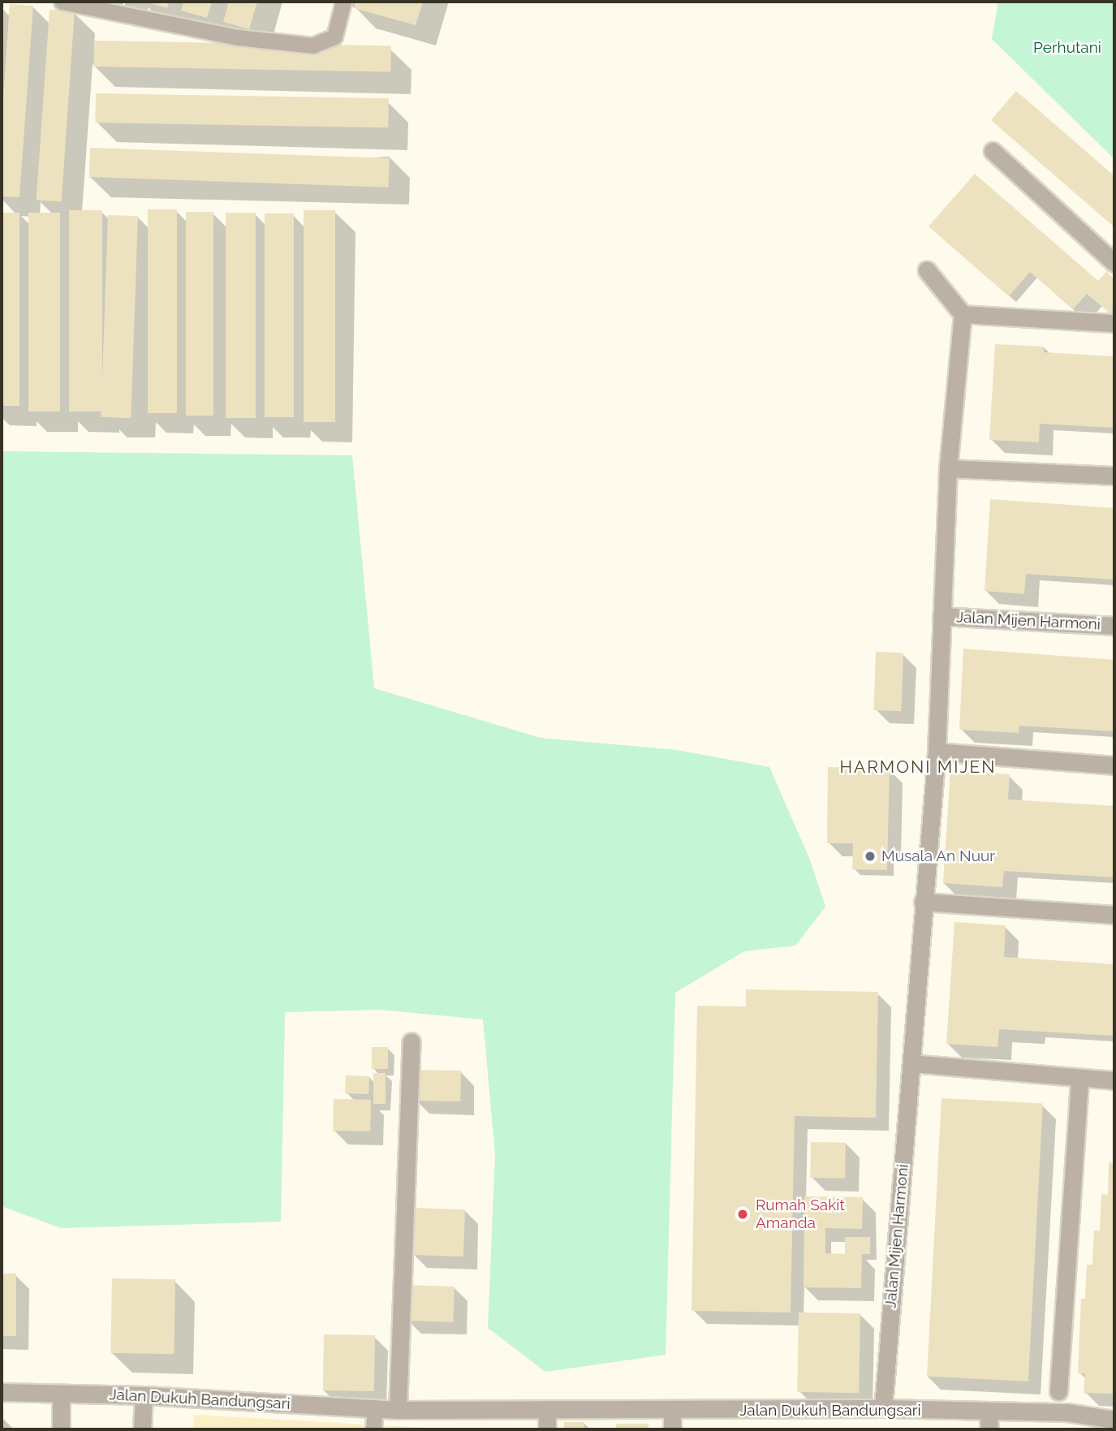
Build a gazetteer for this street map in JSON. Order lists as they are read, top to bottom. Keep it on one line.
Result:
{"streets":{"street":["Jalan Mijen Harmoni","Jalan Dukuh Bandungsari"]},"crossings":[["Jalan Mijen Harmoni","Jalan Dukuh Bandungsari"]],"districts":["HARMONI MIJEN"],"parks":["Perhutani"],"places":["Musala An Nuur","Rumah Sakit Amanda"]}
